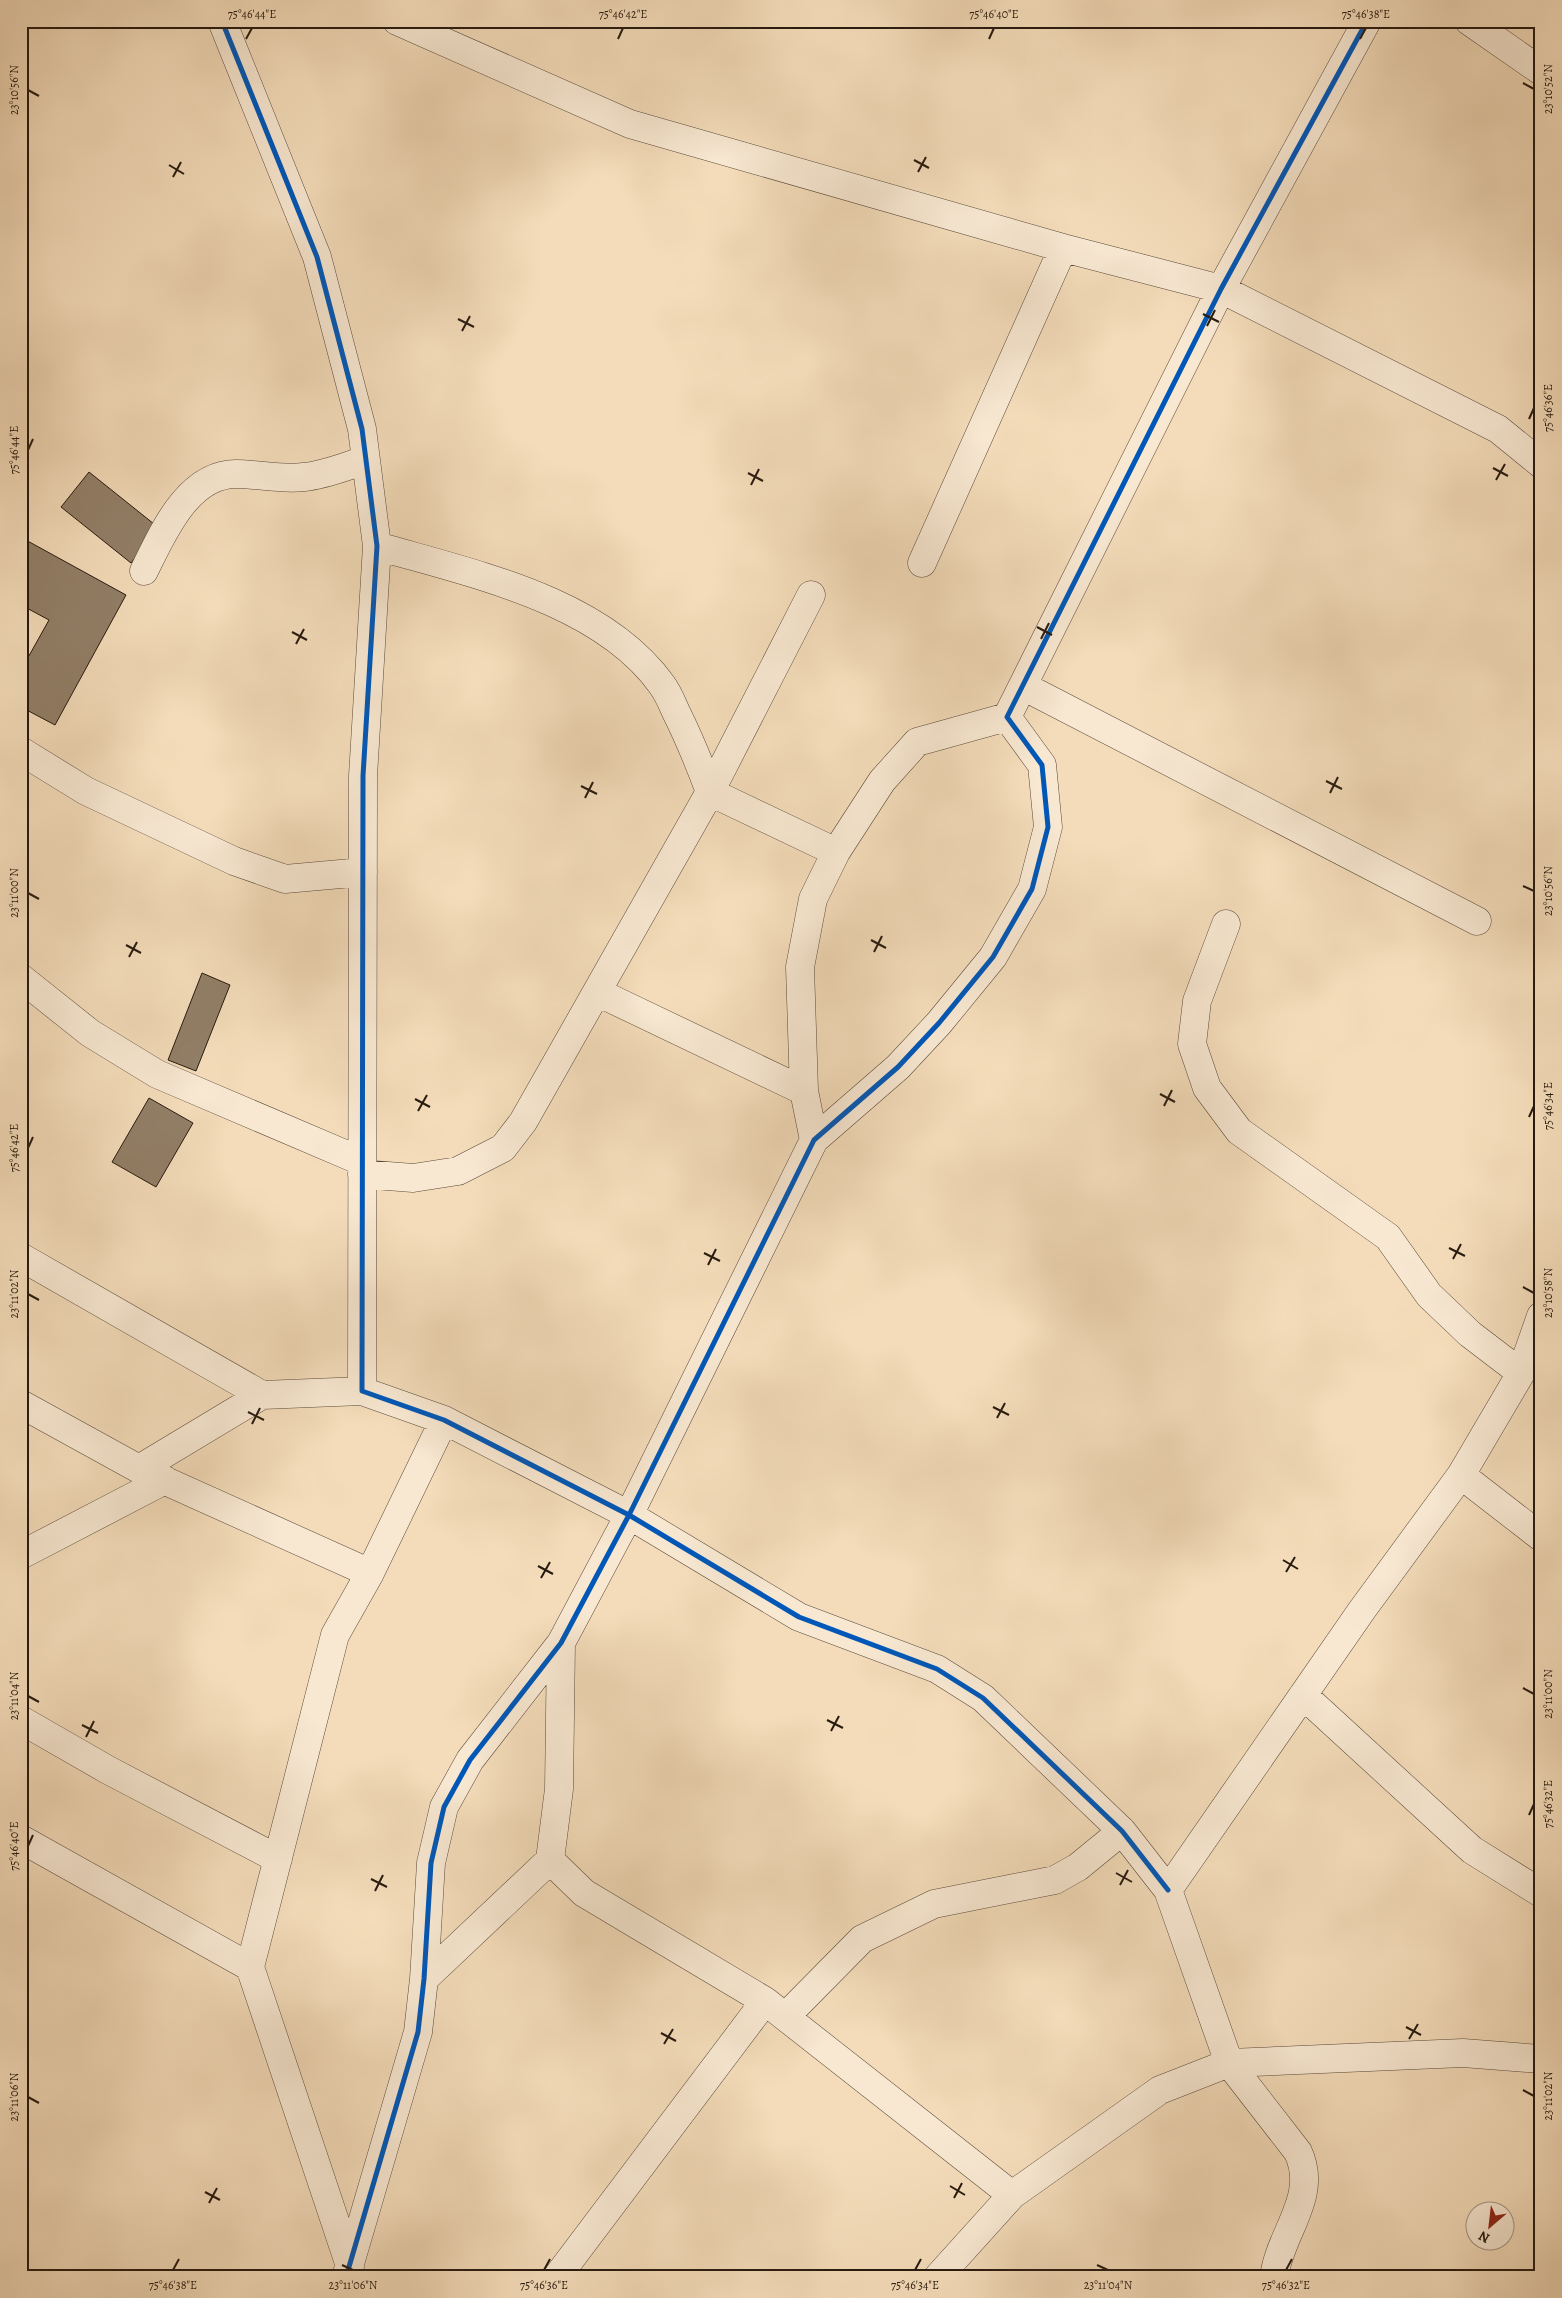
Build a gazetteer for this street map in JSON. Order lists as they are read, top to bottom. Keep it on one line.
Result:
{"north":"bottom left","coordinates":["75°46'44\"E","75°46'42\"E","75°46'40\"E","75°46'38\"E","23°10'52\"N","23°10'56\"N","75°46'36\"E","23°11'00\"N","75°46'34\"E","23°10'58\"N","23°11'02\"N","23°11'04\"N","75°46'32\"E","23°11'06\"N"]}
